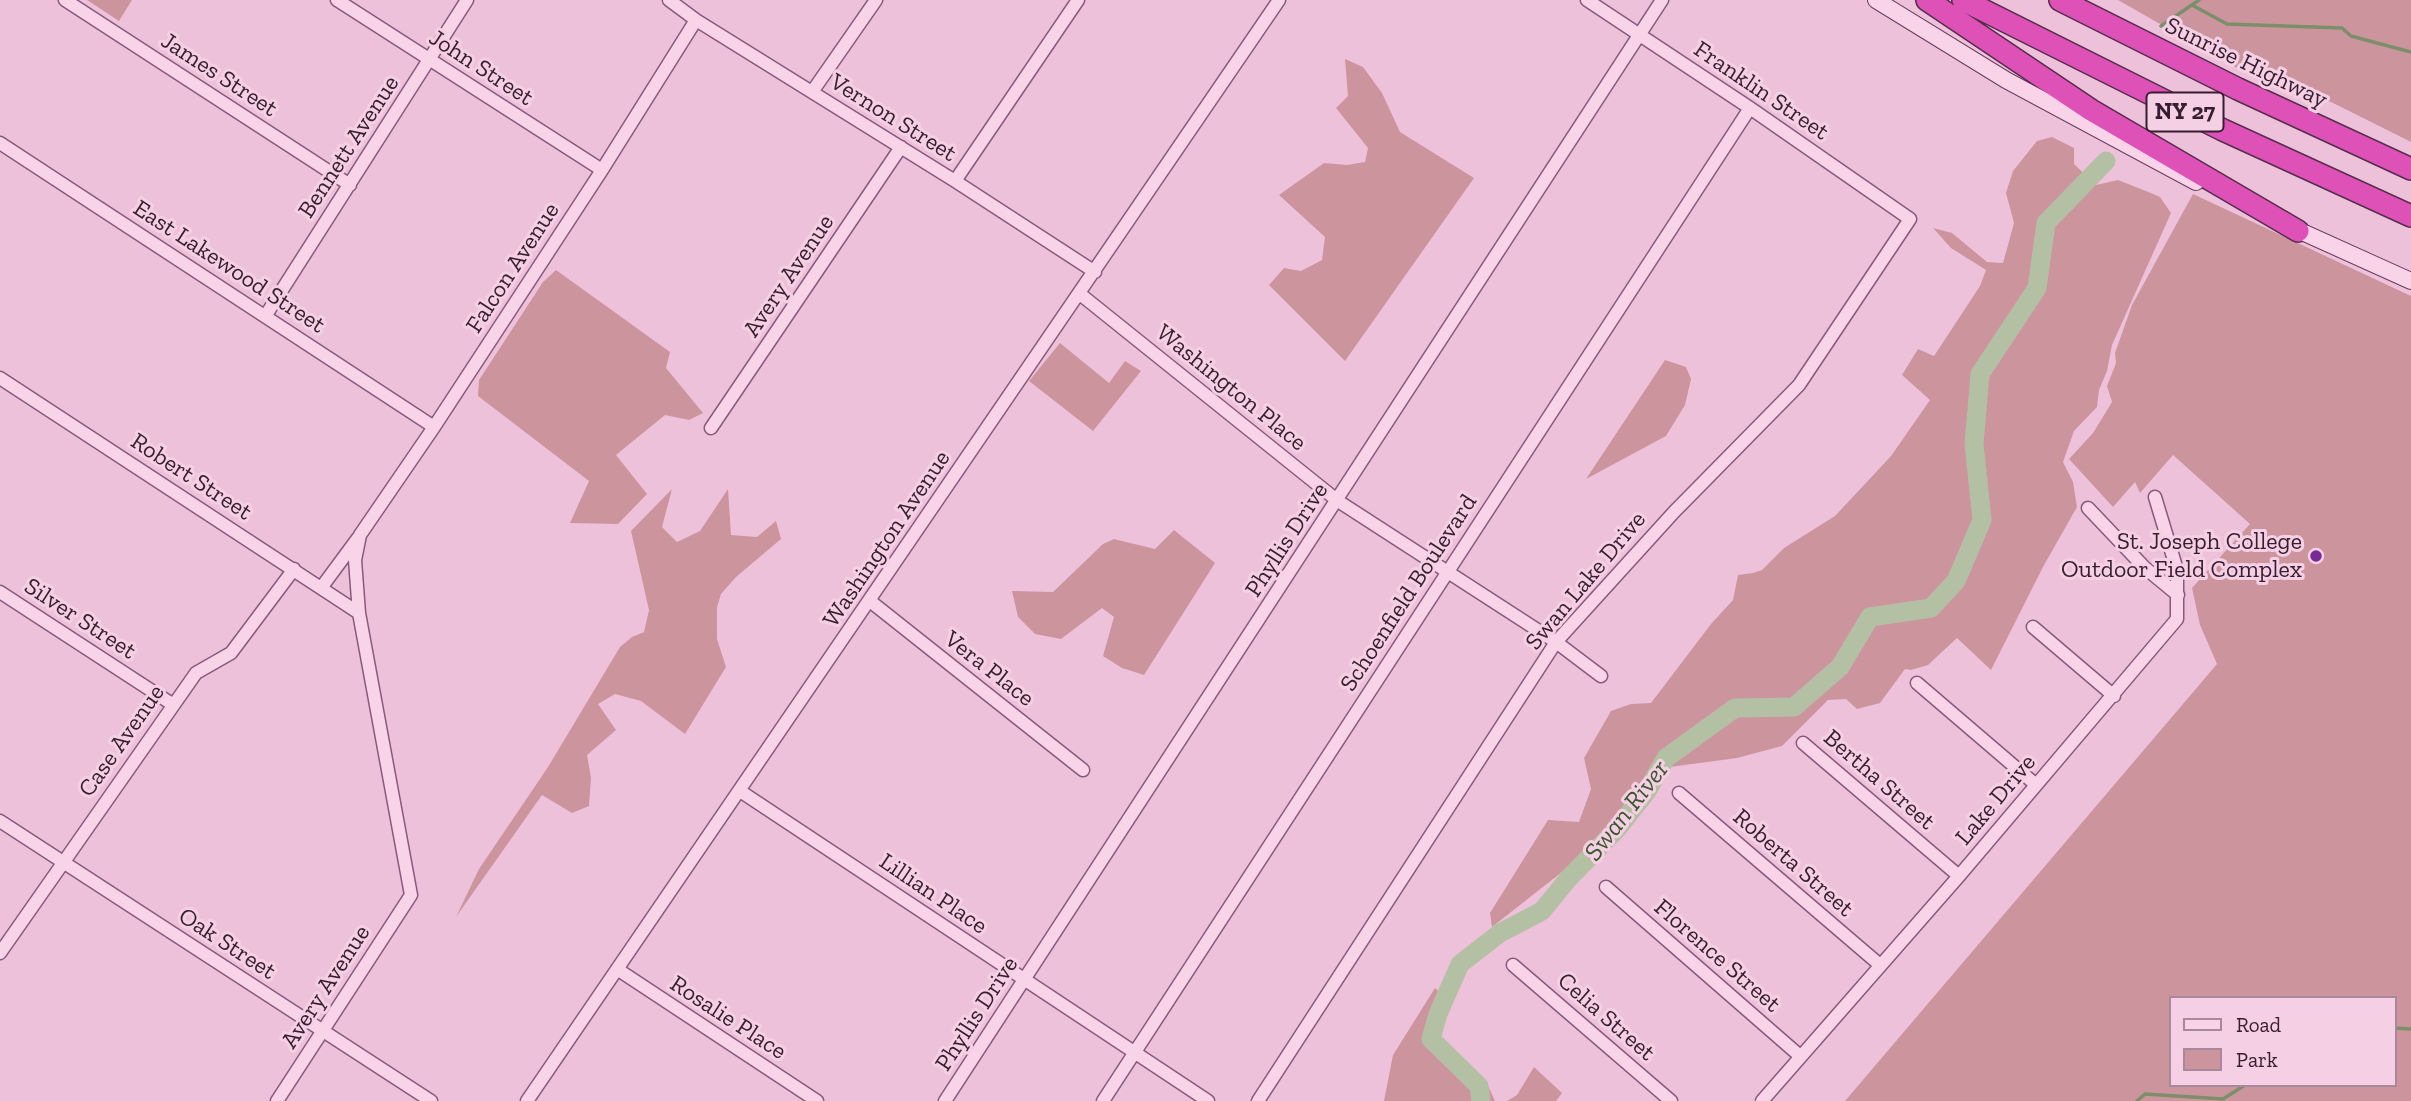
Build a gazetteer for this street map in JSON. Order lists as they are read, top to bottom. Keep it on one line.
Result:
{"streets":{"highway":["Sunrise Highway","NY 27"],"street":["John Street","James Street","Franklin Street","Vernon Street","Bennett Avenue","East Lakewood Street","Falcon Avenue","Avery Avenue","Washington Place","Robert Street","Washington Avenue","Phyllis Drive","Swan Lake Drive","Schoenfield Boulevard","Silver Street","Vera Place","Case Avenue","Bertha Street","Lake Drive","Roberta Street","Lillian Place","Oak Street","Florence Street","Celia Street","Rosalie Place"]},"crossings":[["John Street","Bennett Avenue"],["John Street","Falcon Avenue"],["James Street","Bennett Avenue"],["Franklin Street","Phyllis Drive"],["Franklin Street","Swan Lake Drive"],["Franklin Street","Schoenfield Boulevard"],["Vernon Street","Falcon Avenue"],["Vernon Street","Avery Avenue"],["Vernon Street","Washington Avenue"],["Bennett Avenue","East Lakewood Street"],["East Lakewood Street","Falcon Avenue"],["Falcon Avenue","Avery Avenue"],["Falcon Avenue","Robert Street"],["Avery Avenue","Oak Street"],["Washington Place","Washington Avenue"],["Washington Place","Phyllis Drive"],["Washington Place","Swan Lake Drive"],["Washington Place","Schoenfield Boulevard"],["Robert Street","Case Avenue"],["Washington Avenue","Vera Place"],["Washington Avenue","Lillian Place"],["Washington Avenue","Rosalie Place"],["Phyllis Drive","Lillian Place"],["Schoenfield Boulevard","Lillian Place"],["Silver Street","Case Avenue"],["Case Avenue","Oak Street"],["Bertha Street","Lake Drive"],["Lake Drive","Roberta Street"],["Lake Drive","Florence Street"]],"water":["Swan River"],"places":["St. Joseph College Outdoor Field Complex"],"legend":["Road","Park"]}
